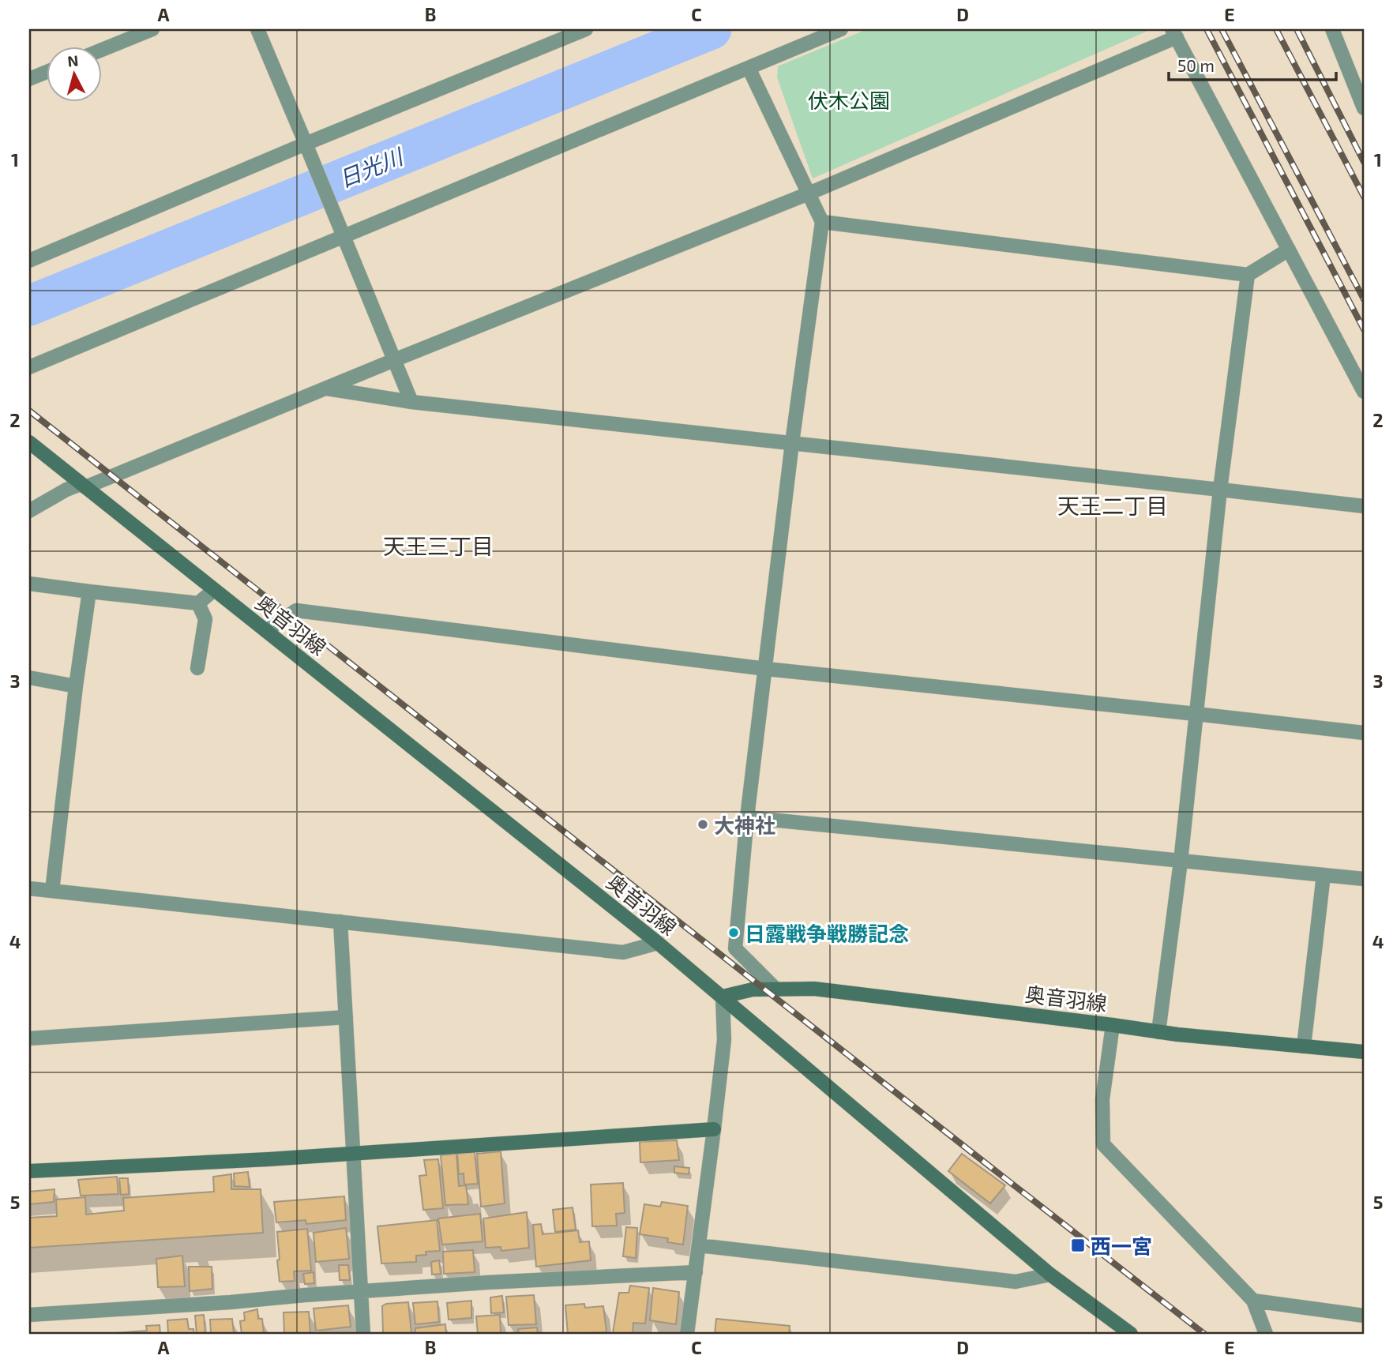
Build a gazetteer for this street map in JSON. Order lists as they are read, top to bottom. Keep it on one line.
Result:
{"streets":{"main road":["奥音羽線"]},"districts":["天王二丁目","天王三丁目"],"water":["日光川"],"parks":["伏木公園"],"places":{"other":["大神社","日露戦争戦勝記念"],"transit":["西一宮"]},"scale_bar":"50 m","north":"top","grid":{"columns":["A","B","C","D","E"],"rows":["1","2","3","4","5"]}}
